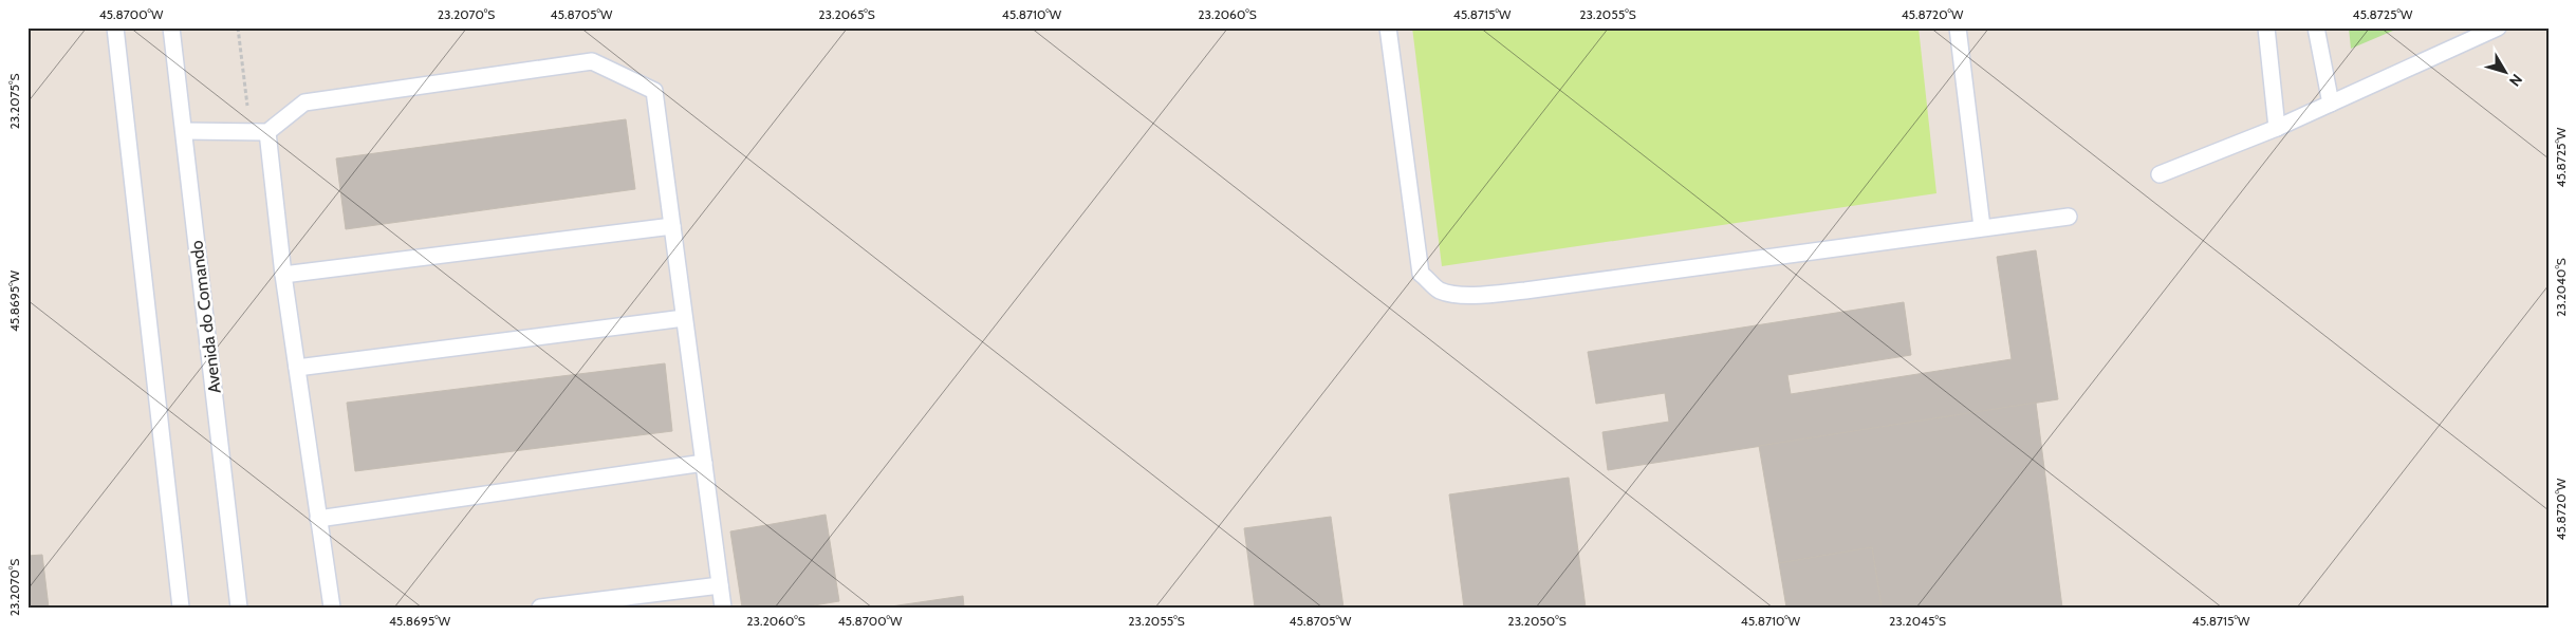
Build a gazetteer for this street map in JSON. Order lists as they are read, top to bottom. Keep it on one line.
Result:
{"streets":{"lane":["Avenida do Comando"]},"north":"bottom right","coordinates":["45.8700°W","23.2070°S","45.8705°W","23.2065°S","45.8710°W","23.2060°S","45.8715°W","23.2055°S","45.8720°W","45.8725°W","23.2075°S","23.2040°S","45.8695°W","23.2050°S","23.2045°S"]}
